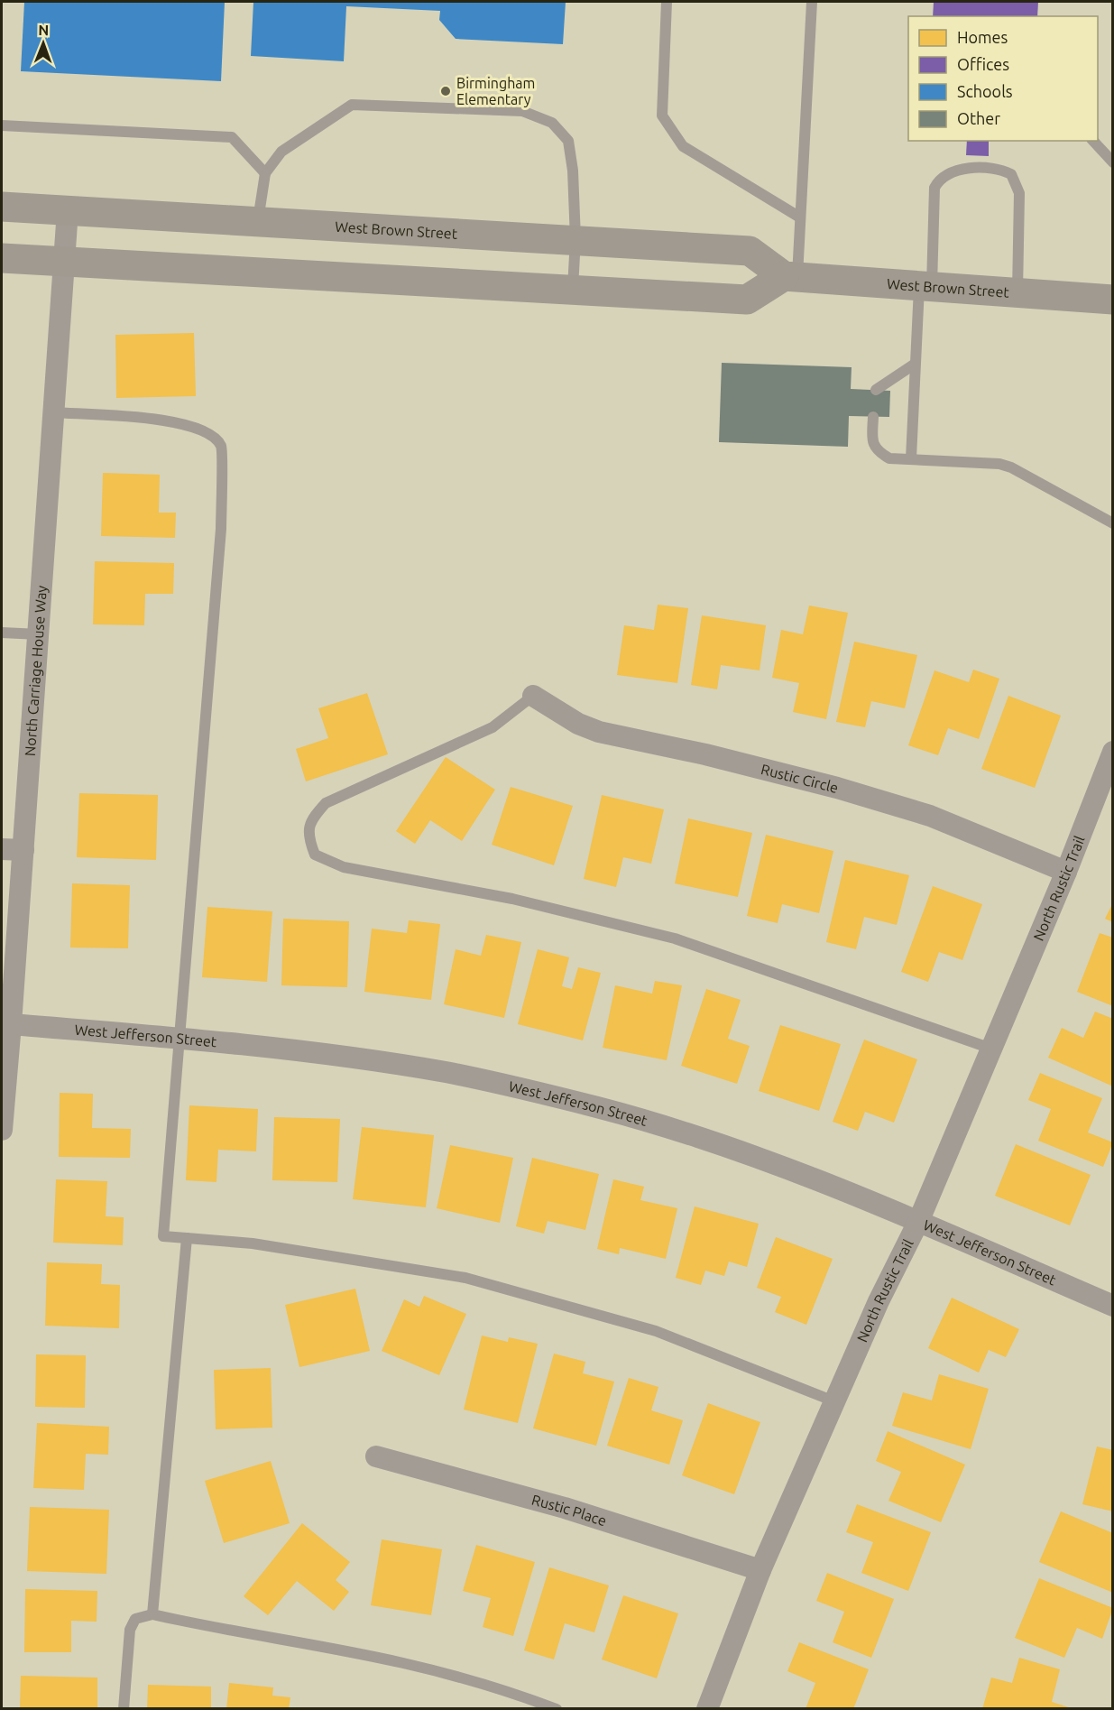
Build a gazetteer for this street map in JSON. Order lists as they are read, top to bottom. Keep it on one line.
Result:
{"streets":{"main road":["West Brown Street"],"street":["North Carriage House Way","Rustic Circle","North Rustic Trail","West Jefferson Street","Rustic Place"]},"crossings":[["West Brown Street","North Carriage House Way"],["North Carriage House Way","West Jefferson Street"],["Rustic Circle","North Rustic Trail"],["North Rustic Trail","West Jefferson Street"],["North Rustic Trail","Rustic Place"]],"places":["Birmingham Elementary"],"legend":["Homes","Offices","Schools","Other"],"north":"top"}
